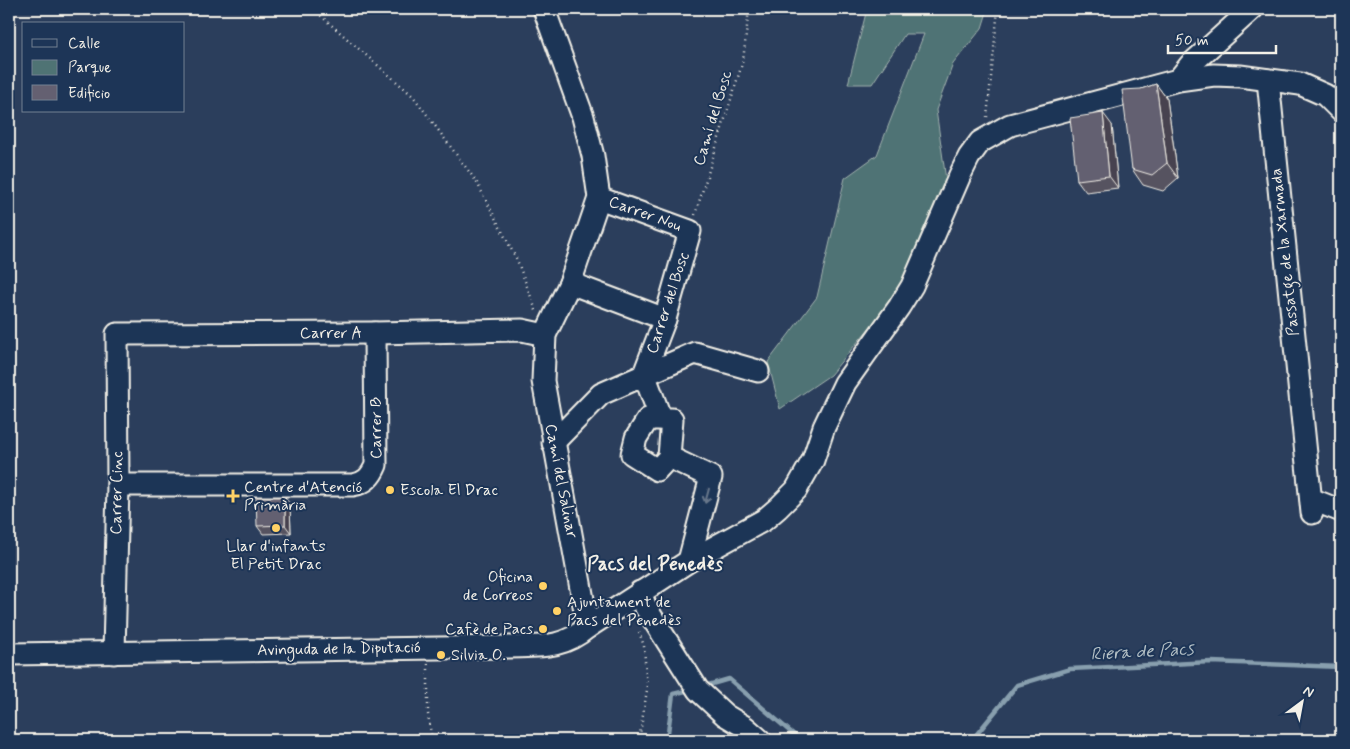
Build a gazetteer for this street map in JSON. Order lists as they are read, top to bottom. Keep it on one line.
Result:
{"streets":{"street":["Carrer Nou","Passatge de la Xarmada","Carrer del Bosc","Carrer A","Carrer B","Camí del Salinar","Carrer Cinc","Avinguda de la Diputació"],"path":["Camí del Bosc"]},"crossings":[["Camí del Bosc","Carrer Nou"],["Camí del Bosc","Carrer del Bosc"],["Carrer Nou","Carrer del Bosc"],["Carrer A","Carrer B"],["Carrer A","Camí del Salinar"],["Carrer A","Carrer Cinc"],["Carrer B","Carrer Cinc"],["Camí del Salinar","Avinguda de la Diputació"],["Carrer Cinc","Avinguda de la Diputació"]],"districts":["Pacs del Penedès"],"water":["Riera de Pacs"],"places":{"other":["Escola El Drac","Llar d'infants El Petit Drac","Oficina de Correos","Ajuntament de Pacs del Penedès","Cafè de Pacs","Silvia O."],"health":["Centre d'Atenció Primària"]},"legend":["Calle","Parque","Edificio"],"scale_bar":"50 m","north":"top right"}
